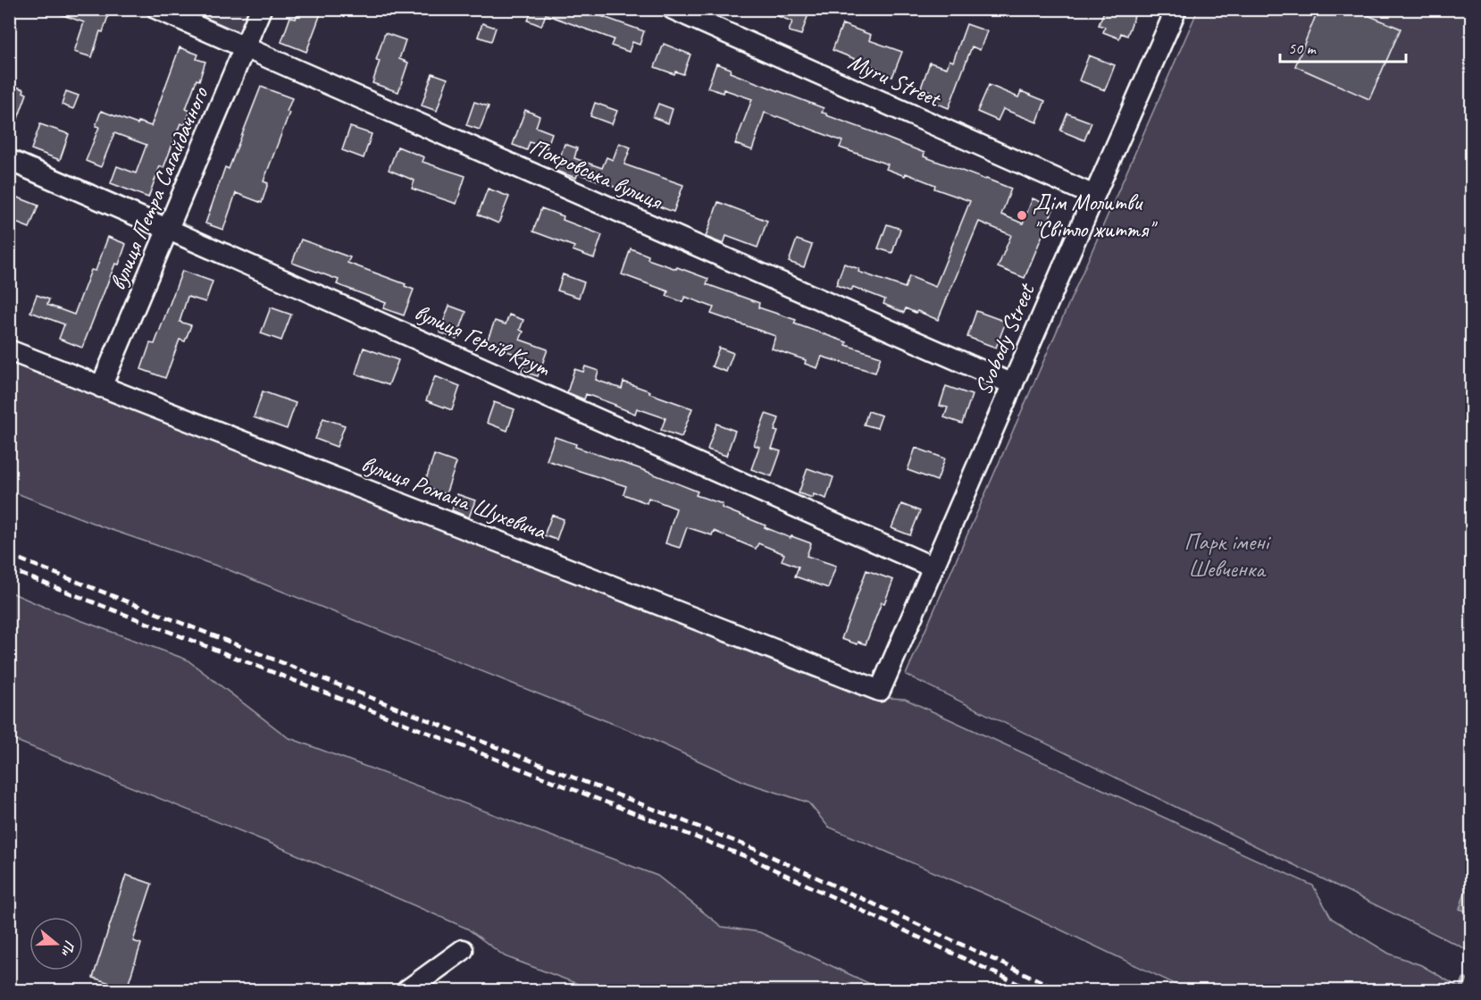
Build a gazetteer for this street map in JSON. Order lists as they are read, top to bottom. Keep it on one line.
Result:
{"streets":{"street":["Myru Street","Покровська вулиця","вулиця Петра Сагайдачного","вулиця Героїв Крут","Svobody Street","вулиця Романа Шухевича"]},"crossings":[["Myru Street","Svobody Street"],["Покровська вулиця","вулиця Петра Сагайдачного"],["Покровська вулиця","Svobody Street"],["вулиця Петра Сагайдачного","вулиця Героїв Крут"],["вулиця Петра Сагайдачного","вулиця Романа Шухевича"],["вулиця Героїв Крут","Svobody Street"],["Svobody Street","вулиця Романа Шухевича"]],"parks":["Парк імені Шевченка"],"places":["Дім Молитви \"Світло життя\""],"scale_bar":"50 m","north":"right"}
